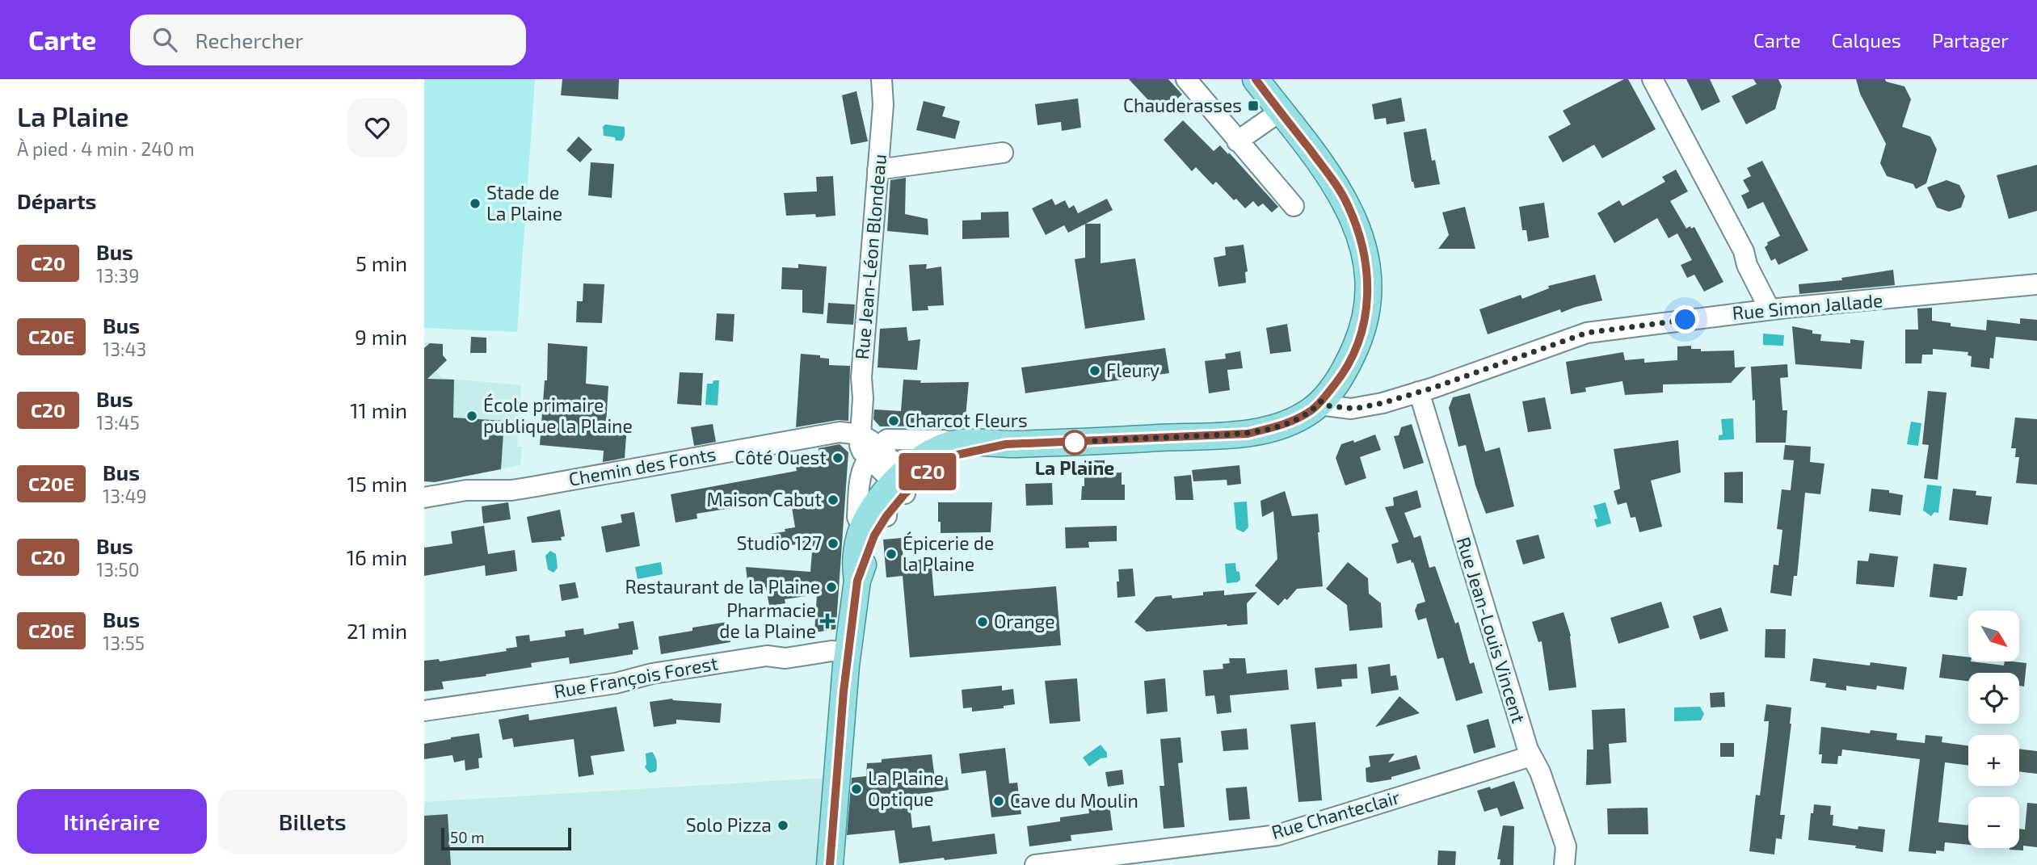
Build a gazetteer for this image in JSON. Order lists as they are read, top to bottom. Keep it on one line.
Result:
{"streets":{"street":["Rue Jean-Léon Blondeau","Rue Simon Jallade","Chemin des Fonts","Rue Jean-Louis Vincent","Rue François Forest","Rue Chanteclair"]},"crossings":[["Rue Jean-Léon Blondeau","Chemin des Fonts"],["Rue Simon Jallade","Rue Jean-Louis Vincent"],["Rue Jean-Louis Vincent","Rue Chanteclair"]],"places":{"transit":["Chauderasses"],"other":["Stade de La Plaine","Fleury","École primaire publique la Plaine","Charcot Fleurs","La Plaine","Côté Ouest","Maison Cabut","Studio 127","Épicerie de la Plaine","Restaurant de la Plaine","Orange","La Plaine Optique","Cave du Moulin","Solo Pizza"],"health":["Pharmacie de la Plaine"]},"lines":["bus line C20"],"scale_bar":"50 m","north":"bottom right","page":{"header":"Carte","search":"Rechercher","nav":["Carte","Calques","Partager"],"heading":[["La Plaine","À pied · 4 min · 240 m"],"Départs"],"on_map":"C20","list":[{"mark":"C20","name":"Bus","note":"13:39","value":"5 min"},{"mark":"C20E","name":"Bus","note":"13:43","value":"9 min"},{"mark":"C20","name":"Bus","note":"13:45","value":"11 min"},{"mark":"C20E","name":"Bus","note":"13:49","value":"15 min"},{"mark":"C20","name":"Bus","note":"13:50","value":"16 min"},{"mark":"C20E","name":"Bus","note":"13:55","value":"21 min"}],"map_buttons":["+","−"],"buttons":["Itinéraire","Billets"],"scale":"50 m"}}
